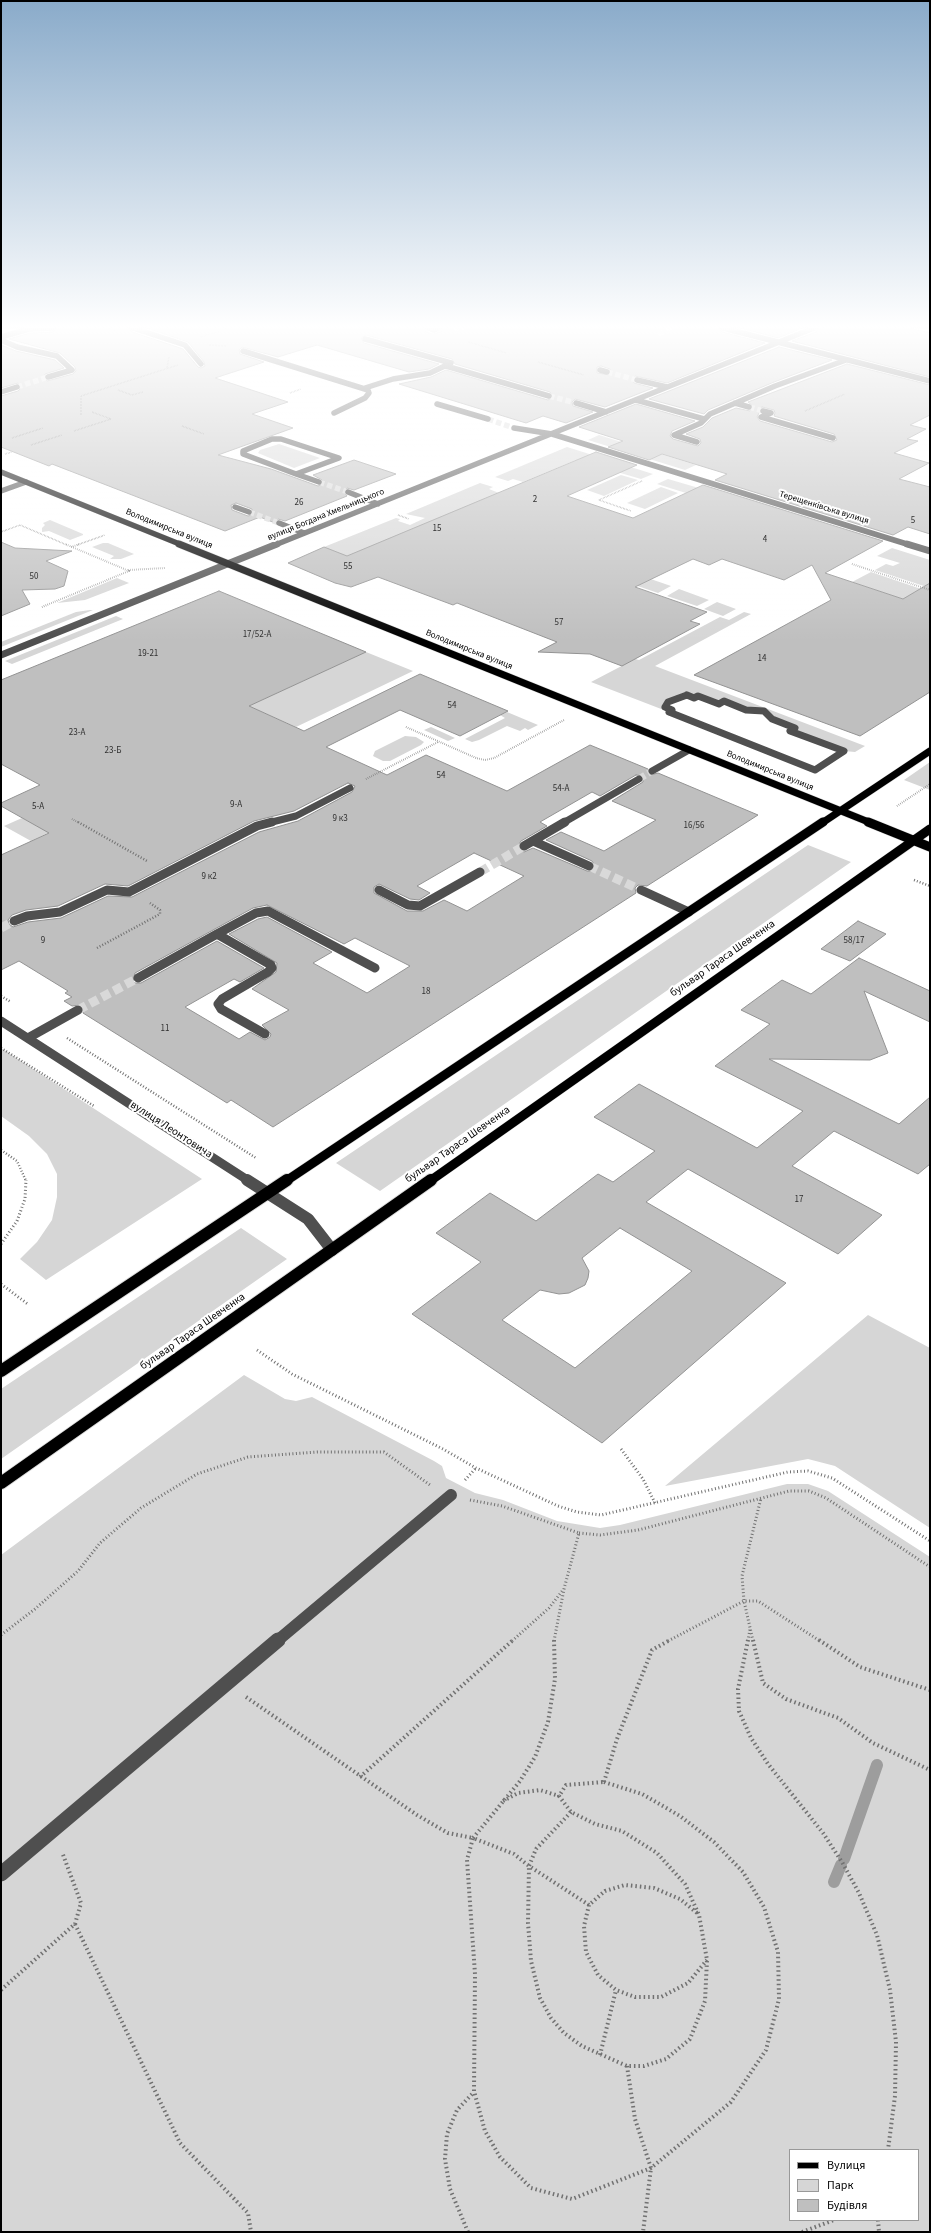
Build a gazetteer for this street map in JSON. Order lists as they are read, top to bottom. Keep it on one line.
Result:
{"streets":{"main road":["Володимирська вулиця","бульвар Тараса Шевченка"],"street":["Терещенківська вулиця","вулиця Богдана Хмельницького","вулиця Леонтовича"]},"crossings":[["Терещенківська вулиця","вулиця Богдана Хмельницького"],["вулиця Богдана Хмельницького","Володимирська вулиця"],["Володимирська вулиця","бульвар Тараса Шевченка"],["бульвар Тараса Шевченка","вулиця Леонтовича"]],"house_numbers":["2","26","5","15","4","55","50","57","17/52-А","19-21","14","54","23-А","23-Б","54","54-А","9-А","5-А","9 к3","16/56","9 к2","9","58/17","18","11","17"],"legend":["Вулиця","Парк","Будівля"]}
